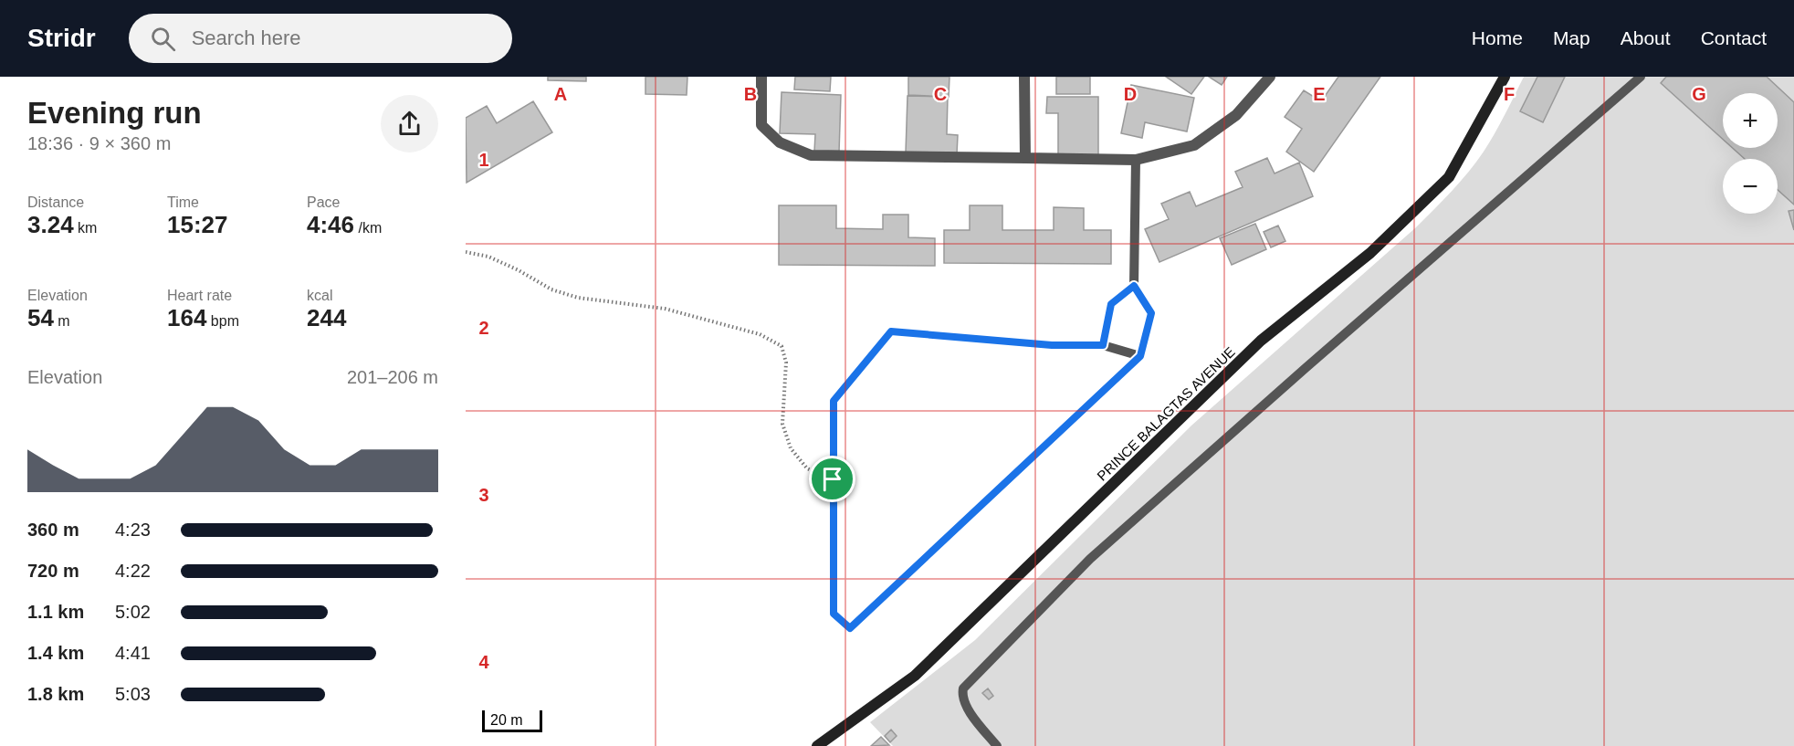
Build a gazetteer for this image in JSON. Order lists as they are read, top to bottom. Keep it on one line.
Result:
{"streets":{"main road":["PRINCE BALAGTAS AVENUE"]},"scale_bar":"20 m","page":{"header":"Stridr","search":"Search here","nav":["Home","Map","About","Contact"],"heading":["Evening run","18:36 · 9 × 360 m"],"map_buttons":["+","−"],"stats":[["Distance","3.24 km"],["Time","15:27"],["Pace","4:46 /km"],["Elevation","54 m"],["Heart rate","164 bpm"],["kcal","244"]],"chart":["Elevation","201–206 m"],"list":[{"name":"360 m","note":"4:23"},{"name":"720 m","note":"4:22"},{"name":"1.1 km","note":"5:02"},{"name":"1.4 km","note":"4:41"},{"name":"1.8 km","note":"5:03"}],"scale":"20 m"},"grid":{"columns":["A","B","C","D","E","F","G"],"rows":["1","2","3","4"]}}
